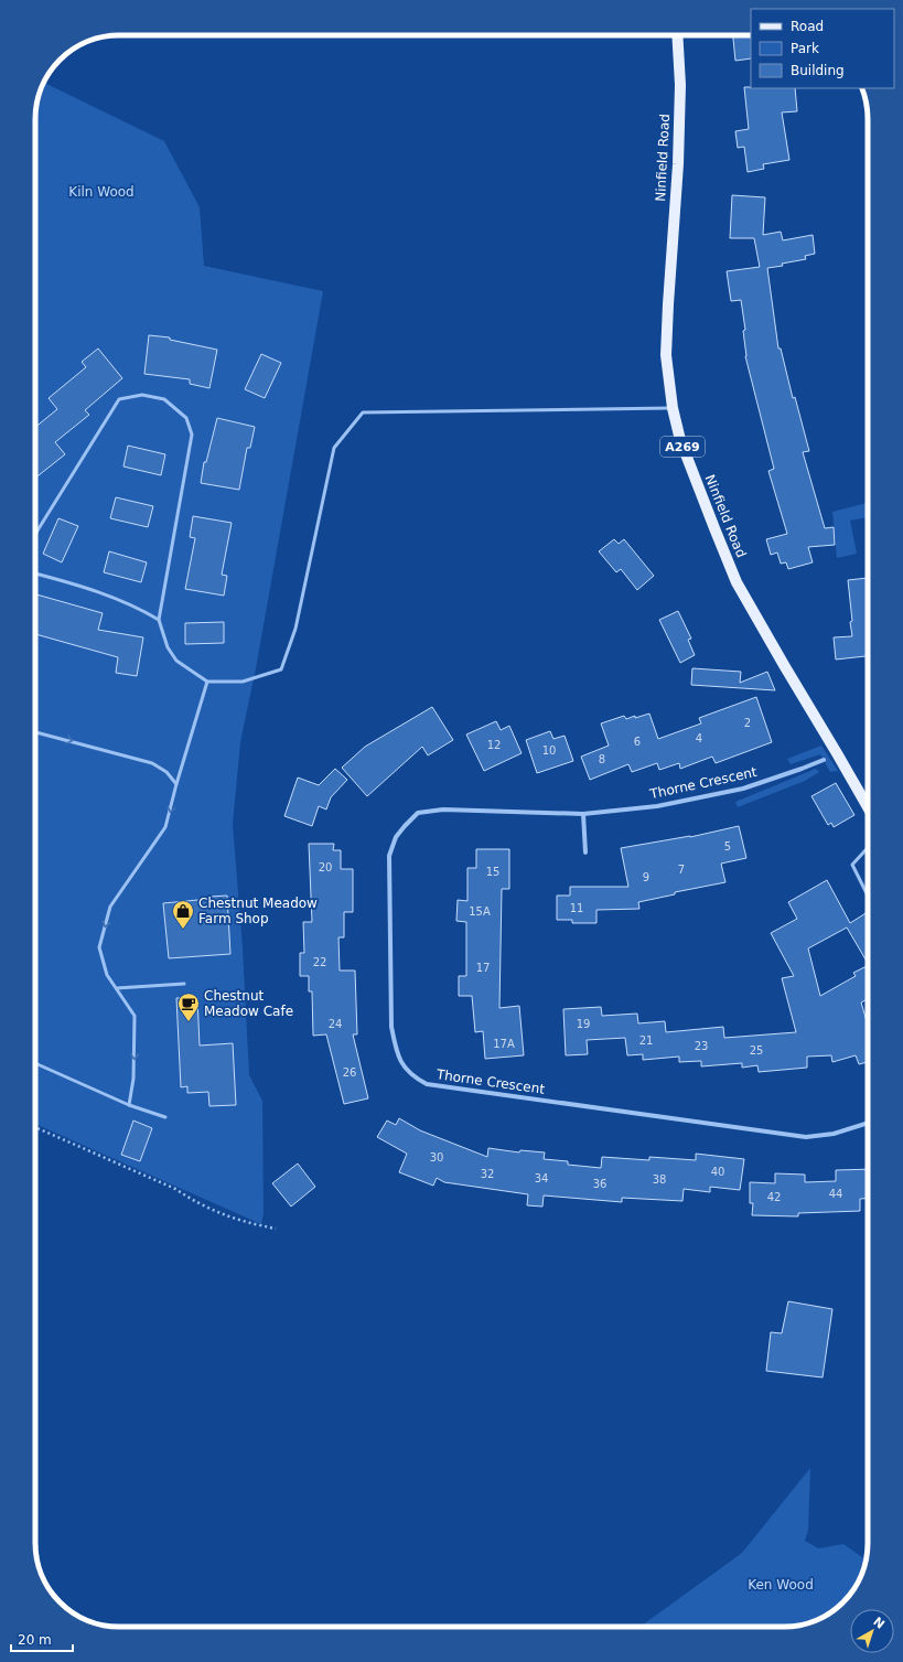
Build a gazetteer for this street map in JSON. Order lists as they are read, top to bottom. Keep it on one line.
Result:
{"streets":{"main road":["Ninfield Road","A269"],"street":["Thorne Crescent"]},"parks":["Kiln Wood","Ken Wood"],"places":{"shop":["Chestnut Meadow Farm Shop"],"cafe":["Chestnut Meadow Cafe"]},"house_numbers":["2","4","6","12","10","8","5","20","7","15","9","11","15A","22","17","24","19","21","17A","23","25","26","30","40","32","34","38","36","44","42"],"legend":["Road","Park","Building"],"scale_bar":"20 m","north":"top right"}
